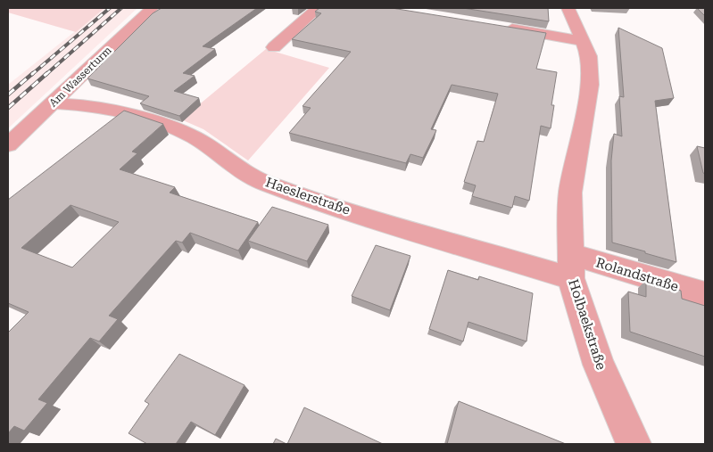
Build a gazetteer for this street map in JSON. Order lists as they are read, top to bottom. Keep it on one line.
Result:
{"streets":{"street":["Am Wasserturm","Haeslerstraße","Rolandstraße","Holbaekstraße"]},"crossings":[["Am Wasserturm","Haeslerstraße"],["Haeslerstraße","Rolandstraße"],["Haeslerstraße","Holbaekstraße"],["Rolandstraße","Holbaekstraße"]]}
